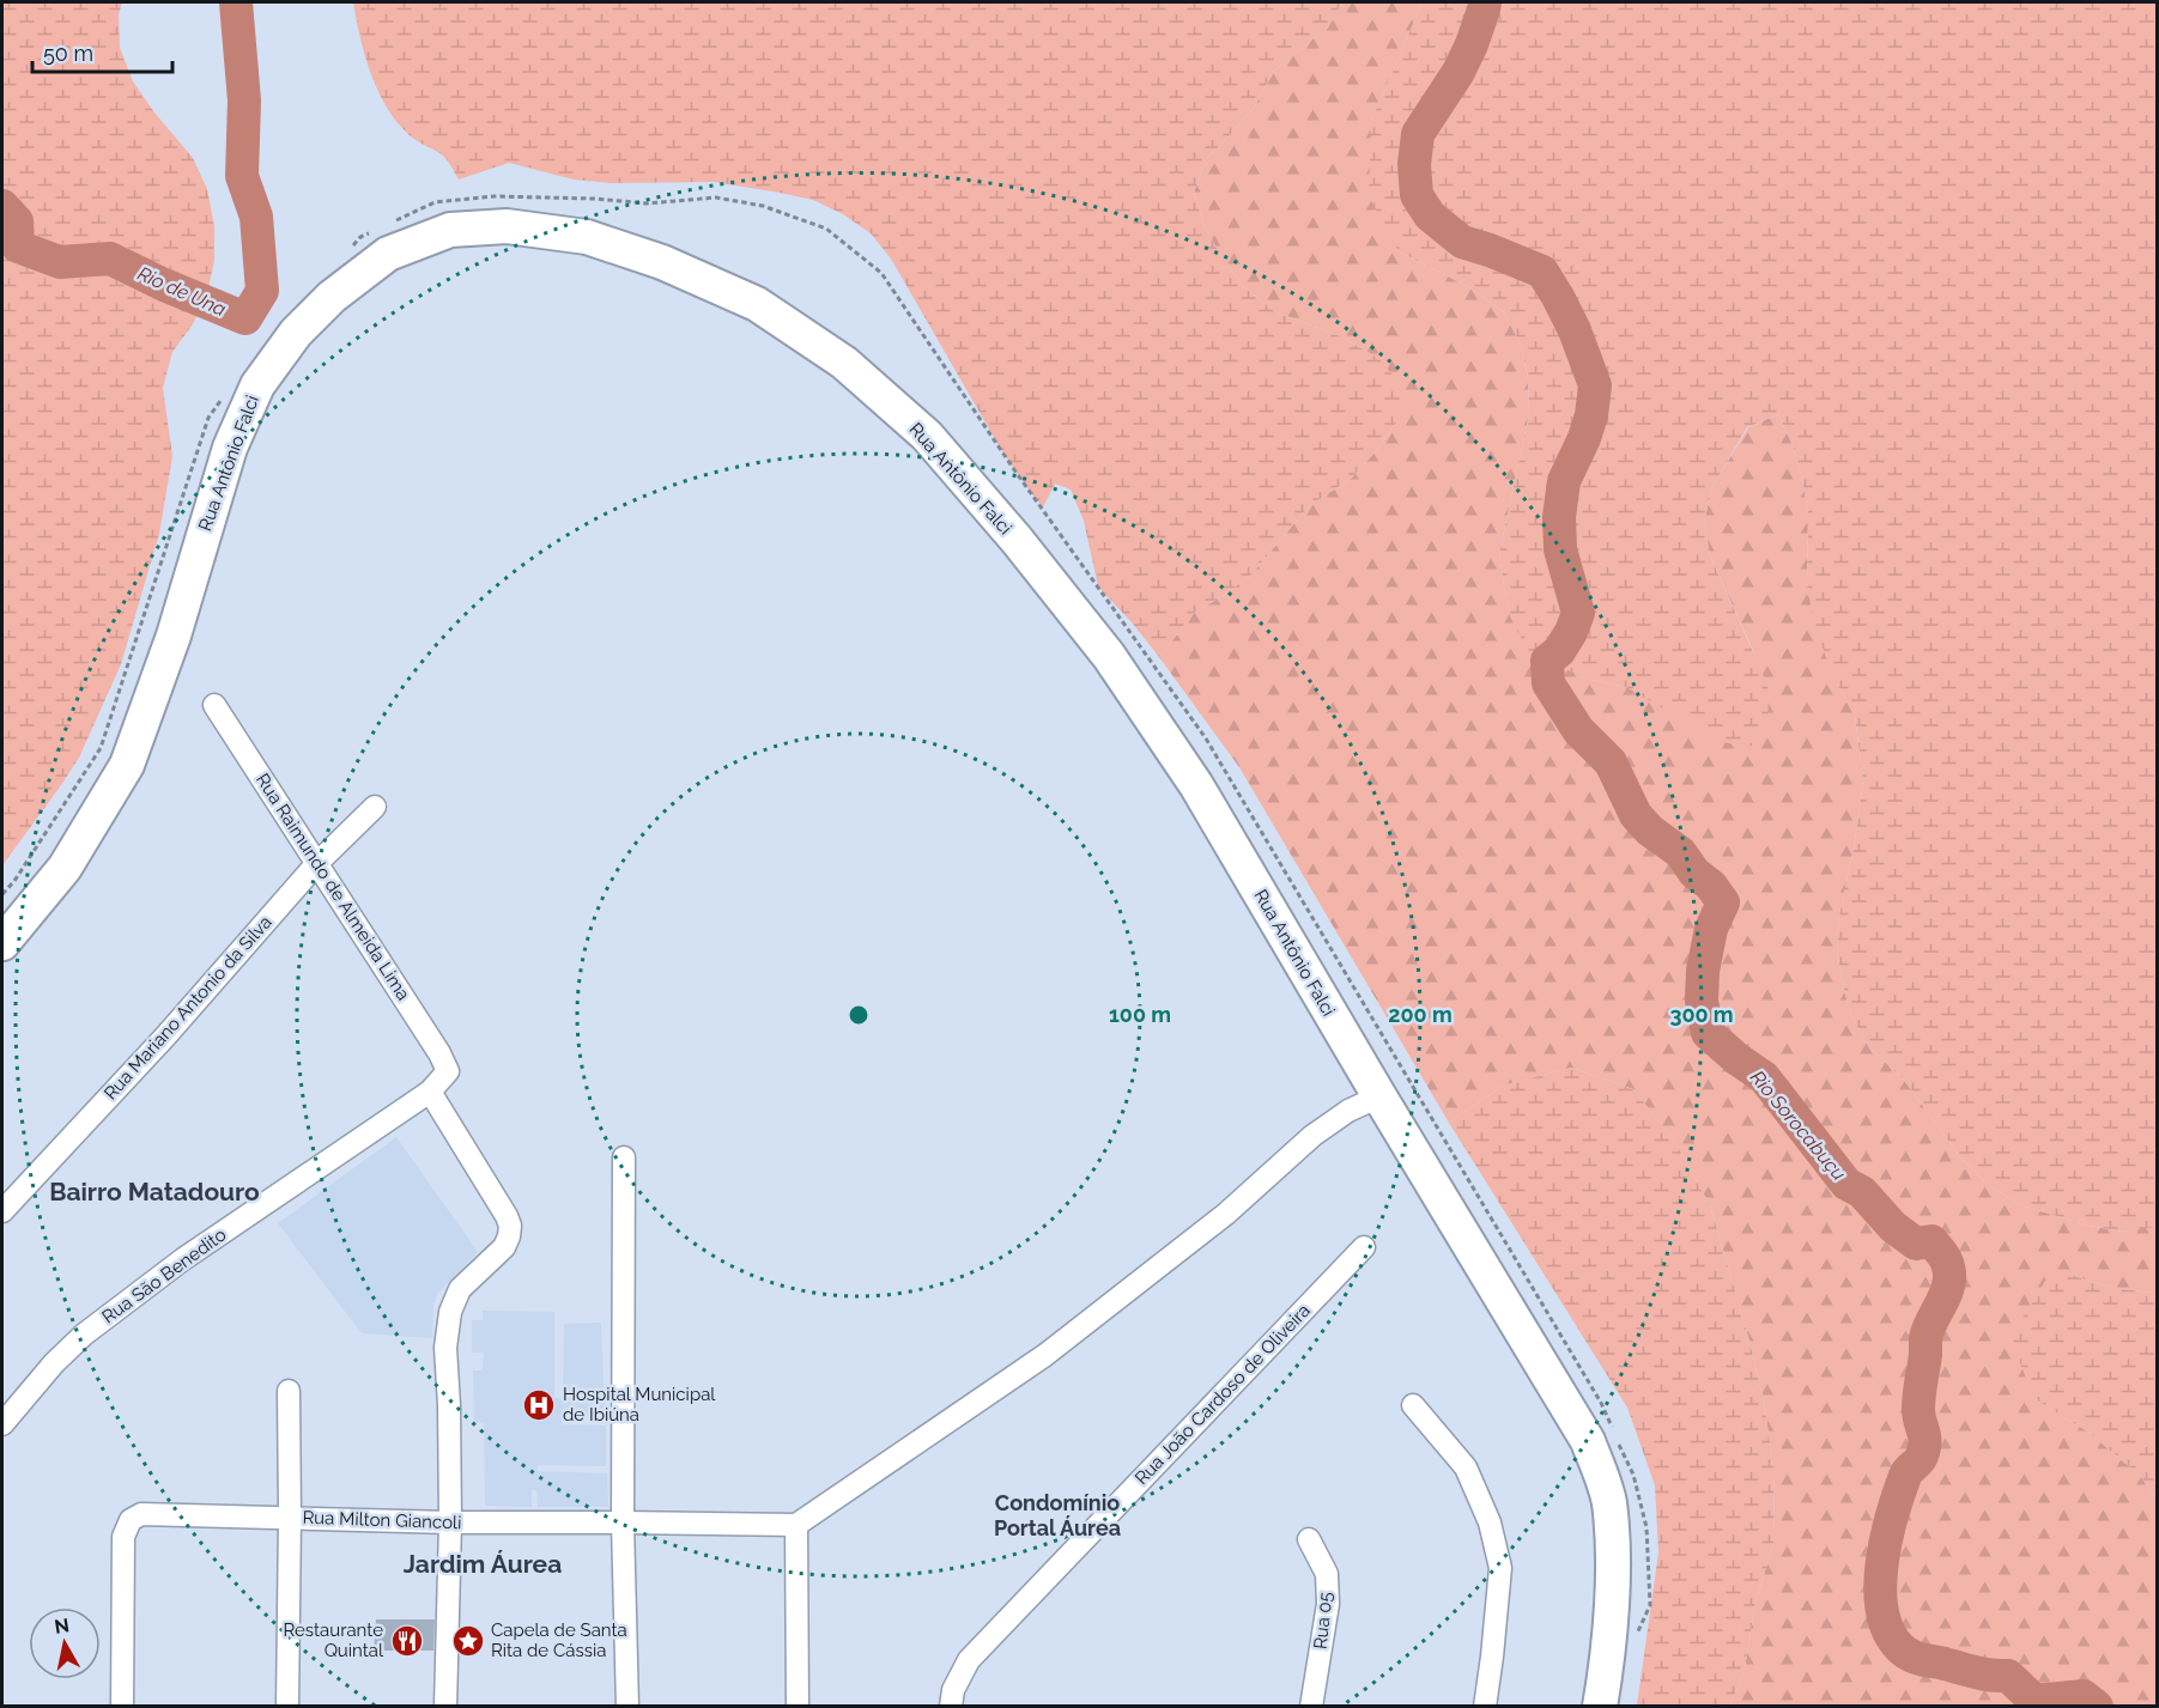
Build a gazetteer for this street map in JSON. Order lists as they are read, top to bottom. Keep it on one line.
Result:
{"streets":{"main road":["Rua Antônio Falci"],"street":["Rua Raimundo de Almeida Lima","Rua Mariano Antonio da Silva","Rua São Benedito","Rua João Cardoso de Oliveira","Rua Milton Giancoli","Rua 05"]},"crossings":[["Rua Raimundo de Almeida Lima","Rua Mariano Antonio da Silva"],["Rua Raimundo de Almeida Lima","Rua São Benedito"]],"districts":["Bairro Matadouro","Condomínio Portal Áurea","Jardim Áurea"],"water":["Rio de Una","Rio Sorocabuçu"],"places":{"hospital":["Hospital Municipal de Ibiúna"],"restaurant":["Restaurante Quintal"],"place":["Capela de Santa Rita de Cássia"]},"scale_bar":"50 m","north":"top","rings":["100 m","200 m","300 m"]}
